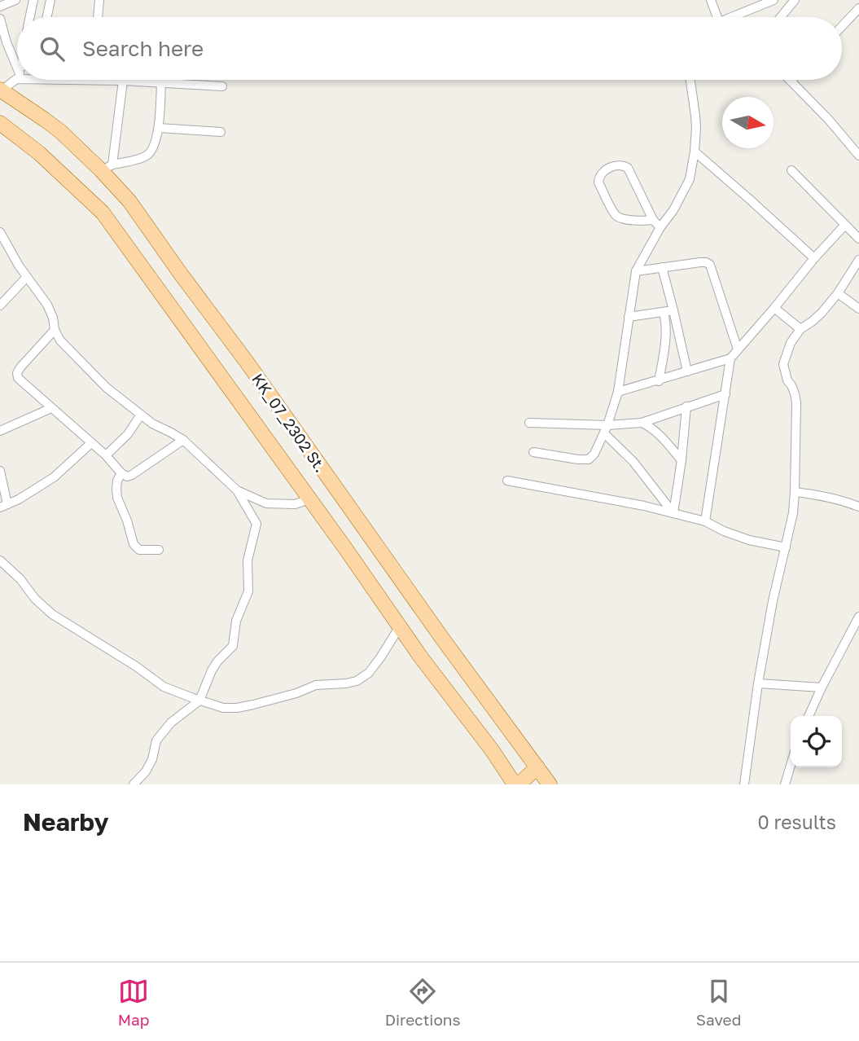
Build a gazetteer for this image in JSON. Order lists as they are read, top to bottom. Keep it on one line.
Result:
{"streets":{"main road":["KK_07_2302 St."]},"north":"right","page":{"search":"Search here","heading":["Nearby","0 results"],"nav":["Map","Directions","Saved"]}}
